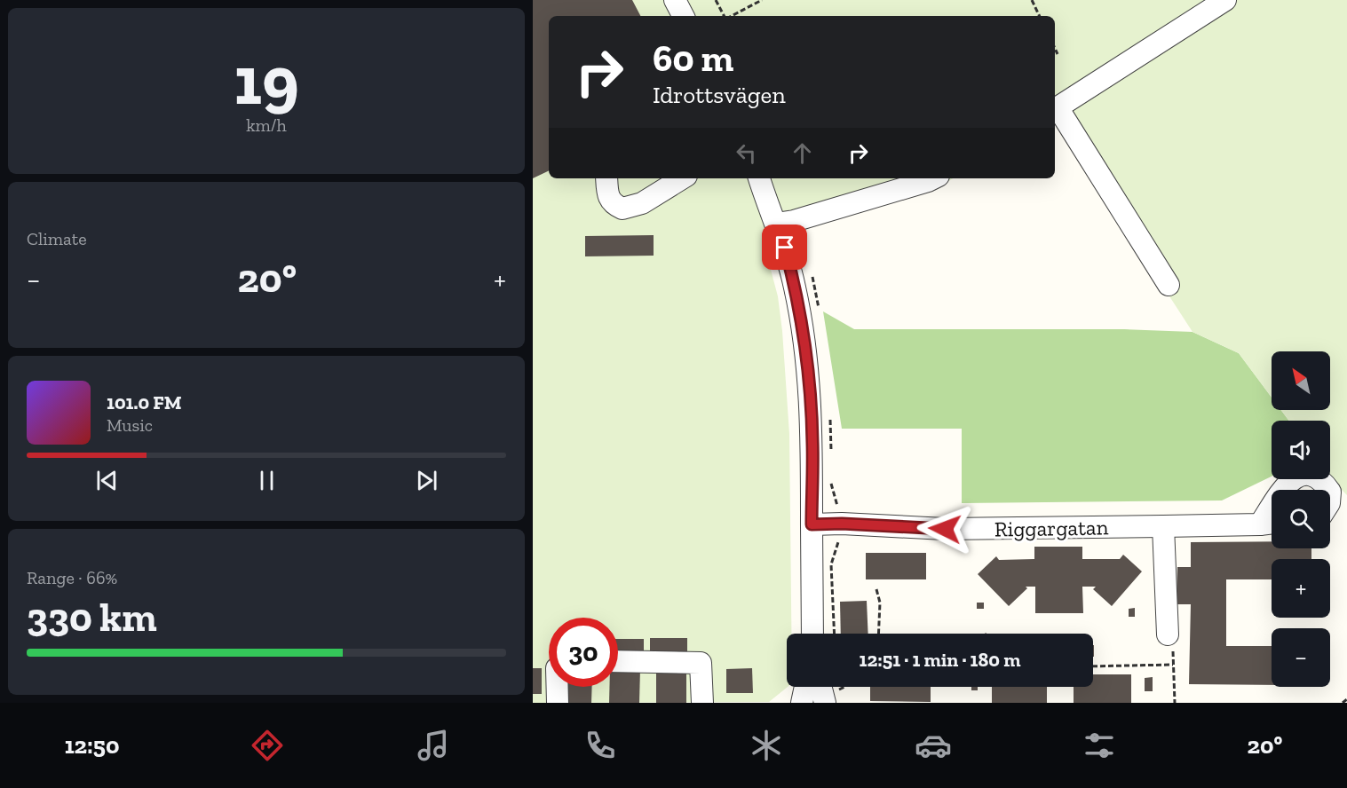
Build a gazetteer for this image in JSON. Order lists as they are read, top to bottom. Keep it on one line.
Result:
{"streets":{"street":["Riggargatan"]},"north":"top left","page":{"tile":[["19","km/h"],"Climate",["Range · 66%","330 km"]],"turn":["60 m","Idrottsvägen"],"heat":["−","20°","+"],"map_buttons":["+","−"],"song":["101.0 FM","Music"],"limit":"30","trip":"12:51 · 1 min · 180 m","tabs":["12:50","20°"]}}
